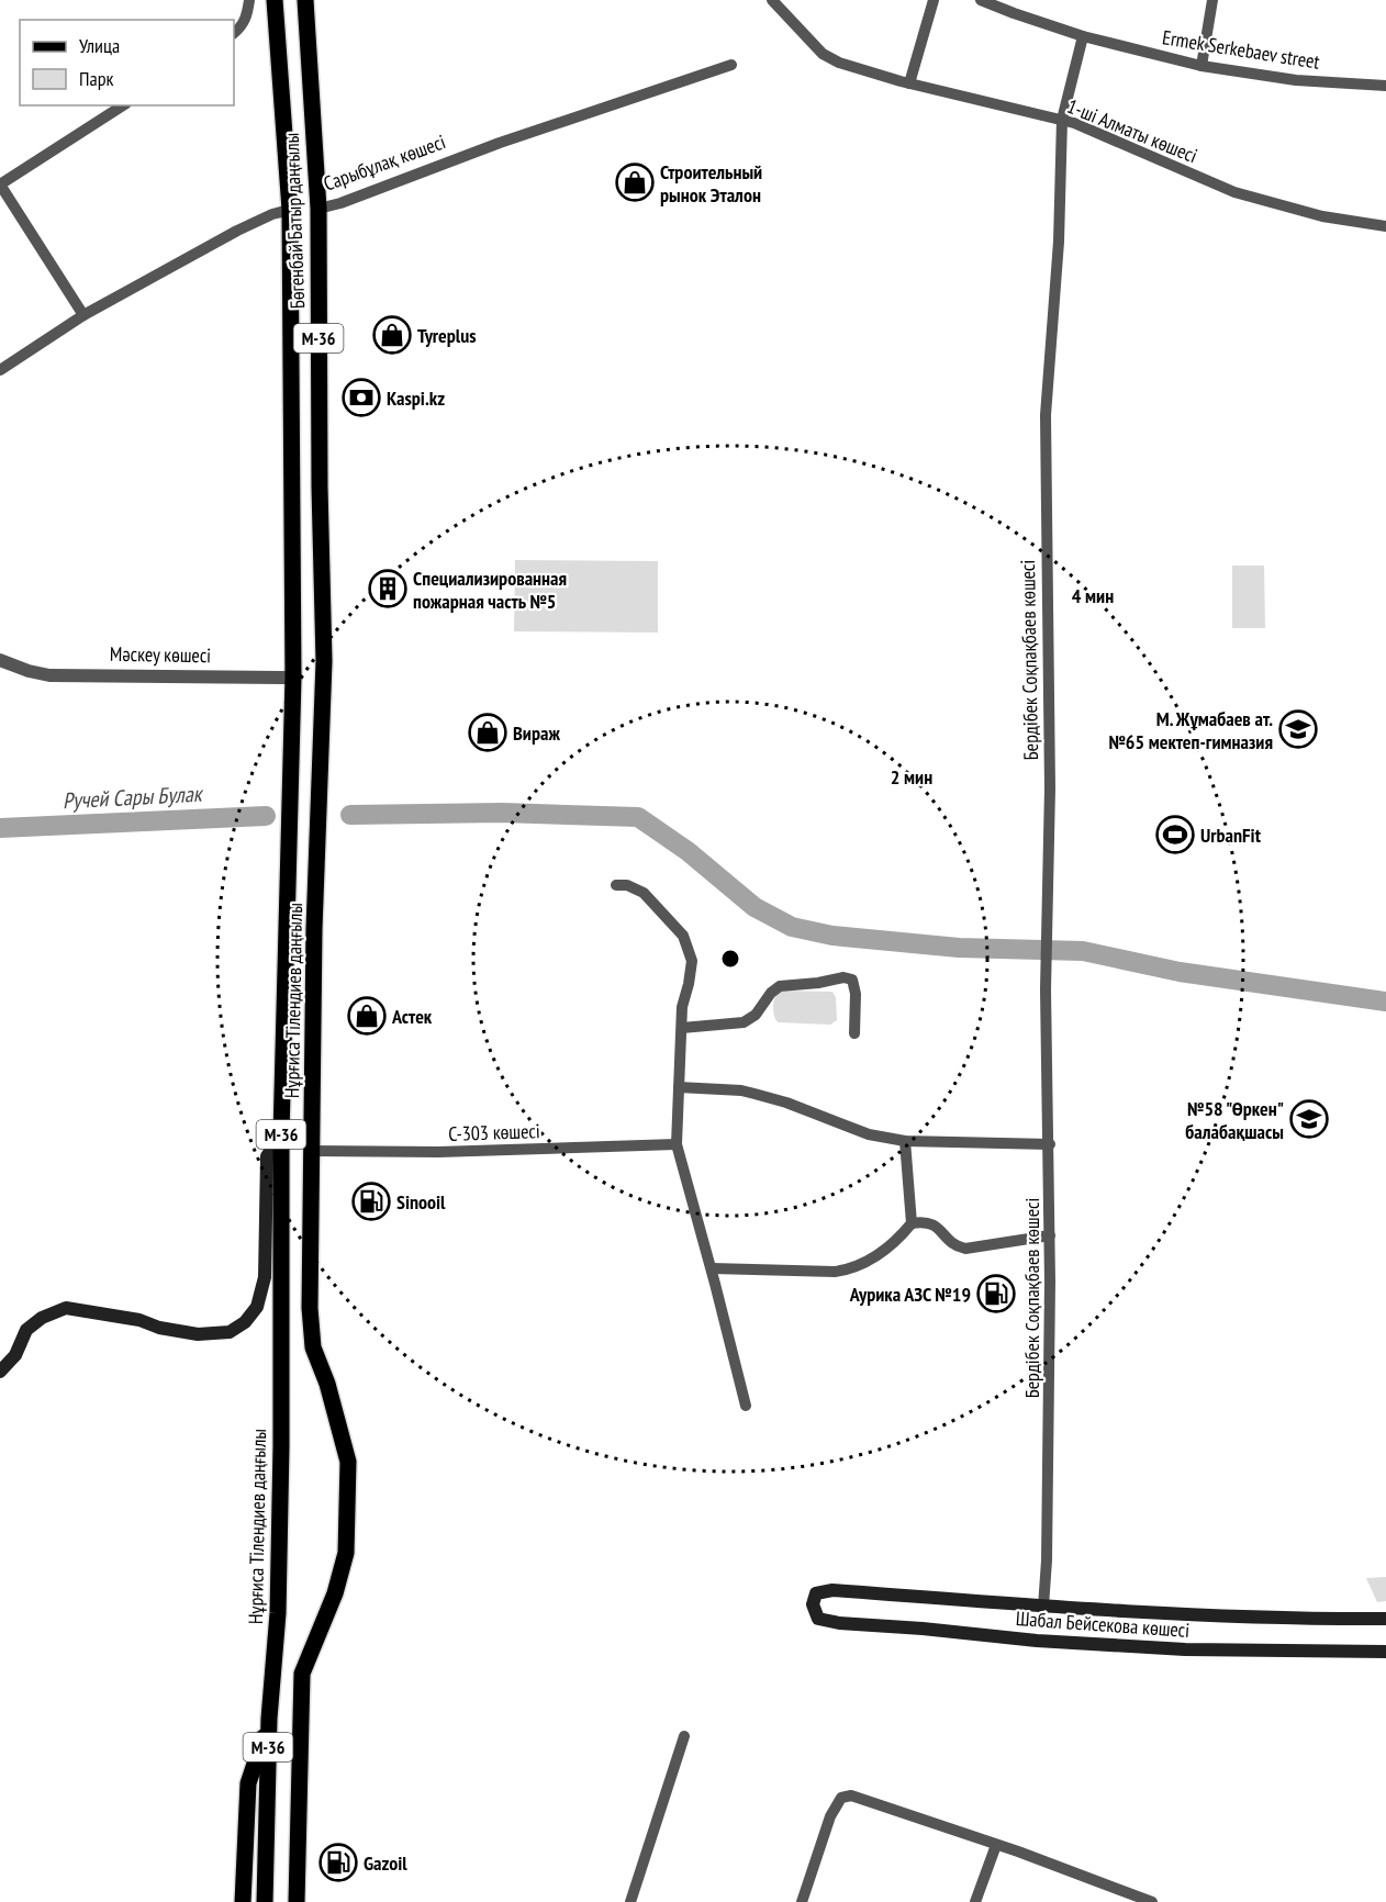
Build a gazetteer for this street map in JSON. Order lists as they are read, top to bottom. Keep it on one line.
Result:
{"streets":{"main road":["Сарыбұлақ көшесі","Бөгенбай Батыр даңғылы","M-36","Мәскеу көшесі","Нұрғиса Тілендиев даңғылы","Шабал Бейсекова көшесі"],"street":["Ermek Serkebaev street","1-ші Алматы көшесі","Бердібек Соқпақбаев көшесі","С-303 көшесі"]},"crossings":[["Ermek Serkebaev street","Бердібек Соқпақбаев көшесі"],["1-ші Алматы көшесі","Бердібек Соқпақбаев көшесі"],["Сарыбұлақ көшесі","Бөгенбай Батыр даңғылы"],["Бөгенбай Батыр даңғылы","Мәскеу көшесі"],["Бөгенбай Батыр даңғылы","Нұрғиса Тілендиев даңғылы"],["Мәскеу көшесі","Нұрғиса Тілендиев даңғылы"],["Бердібек Соқпақбаев көшесі","Шабал Бейсекова көшесі"],["Нұрғиса Тілендиев даңғылы","С-303 көшесі"]],"water":["Ручей Сары Булак"],"places":{"shop":["Строительный рынок Эталон","Tyreplus","Вираж","Астек"],"bank":["Kaspi.kz"],"building":["Специализированная пожарная часть №5"],"school or university":["М. Жұмабаев ат. №65 мектеп-гимназия","№58 \"Өркен\" балабақшасы"],"sports":["UrbanFit"],"fuel station":["Sinooil","Аурика АЗС №19","Gazoil"]},"legend":["Улица","Парк"],"rings":["4 мин","2 мин"]}
